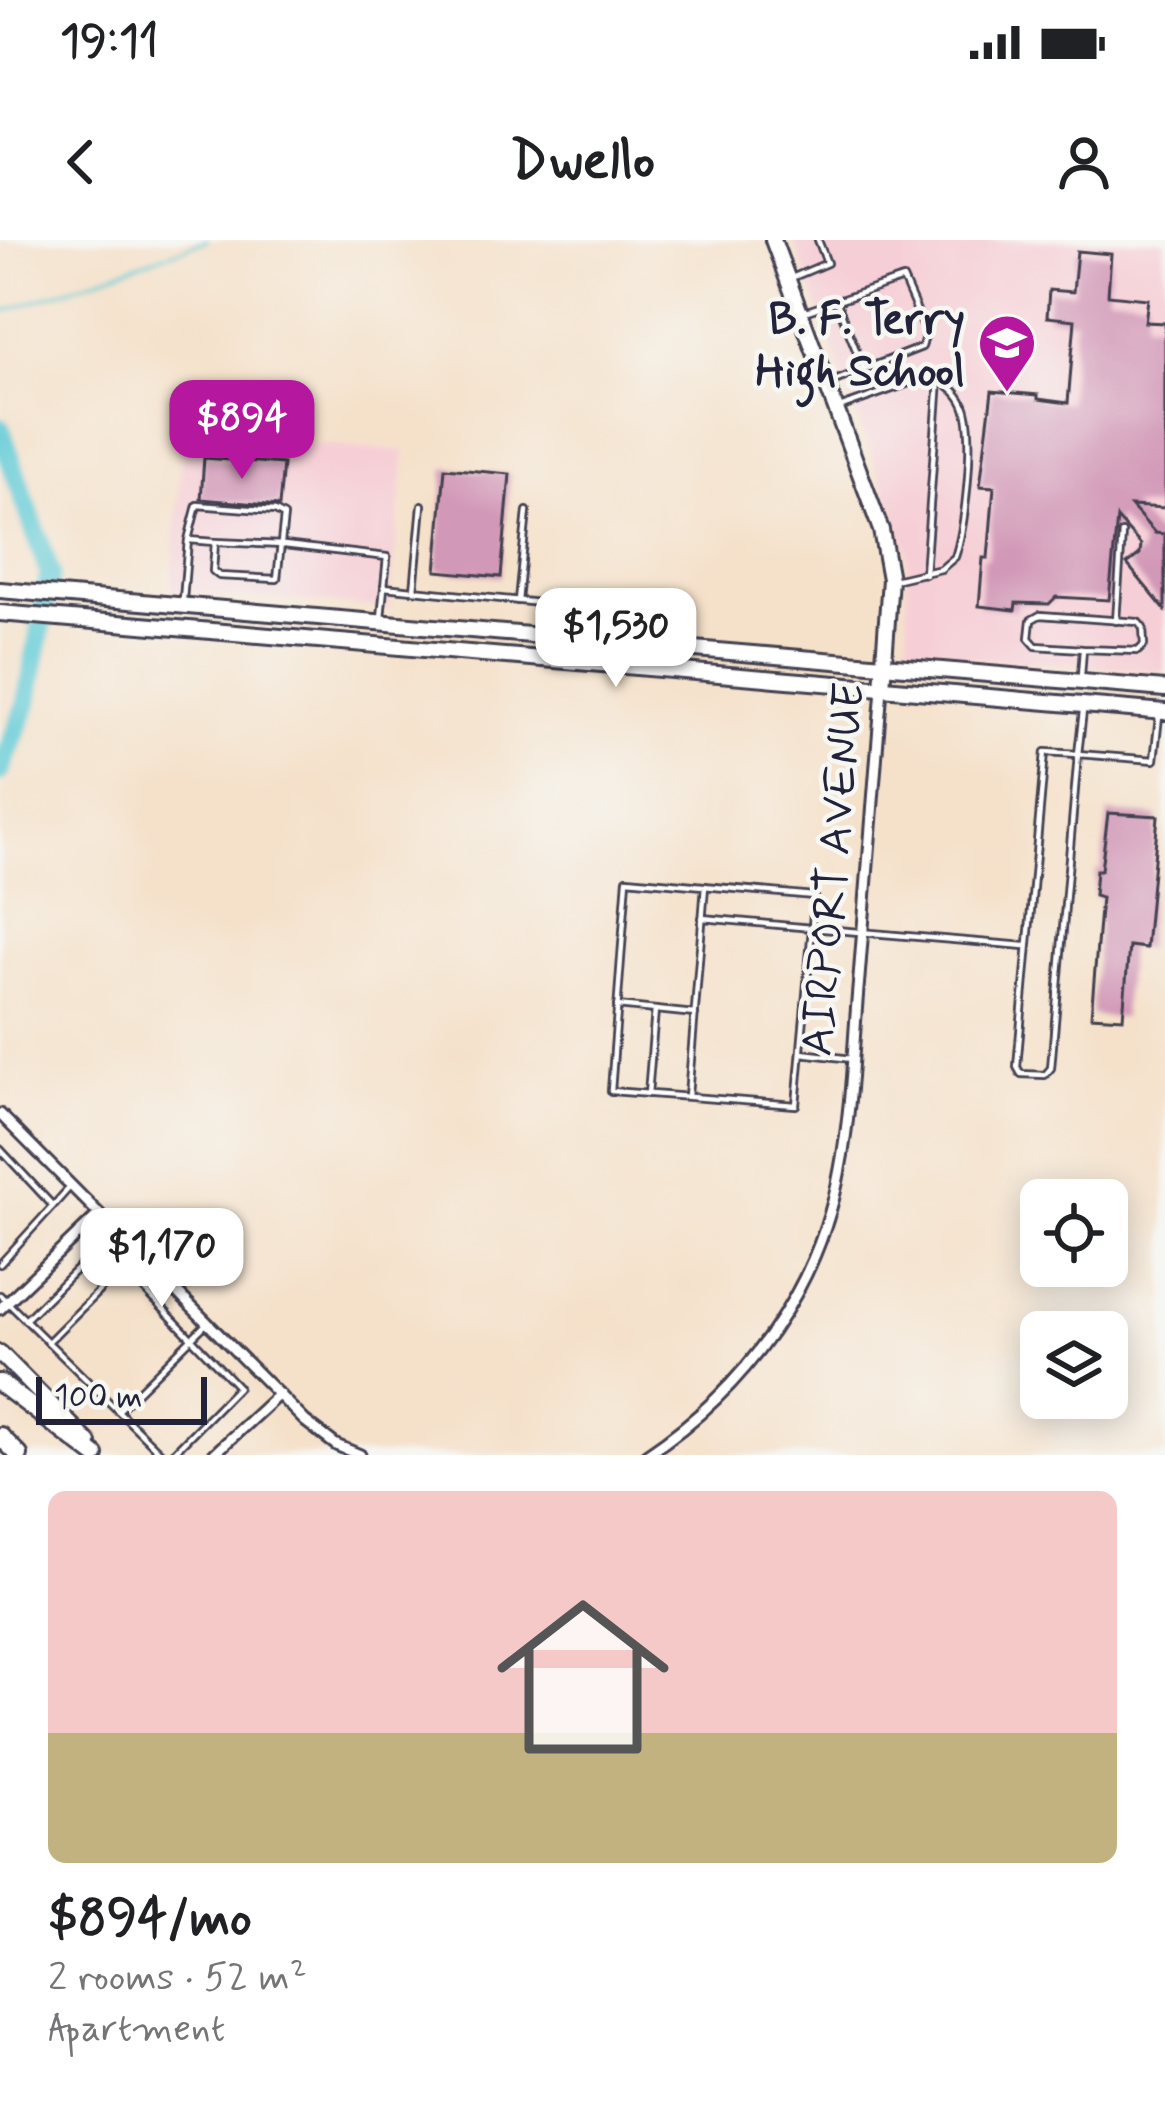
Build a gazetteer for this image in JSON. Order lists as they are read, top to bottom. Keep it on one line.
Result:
{"streets":{"main road":["AIRPORT AVENUE"]},"places":{"school or university":["B. F. Terry High School"]},"scale_bar":"100 m","page":{"status":"19:11","header":"Dwello","price":["$894","$1,530","$1,170"],"scale":"100 m","list":[{"name":"$894/mo","note":"2 rooms · 52 m² · Apartment"}]}}
